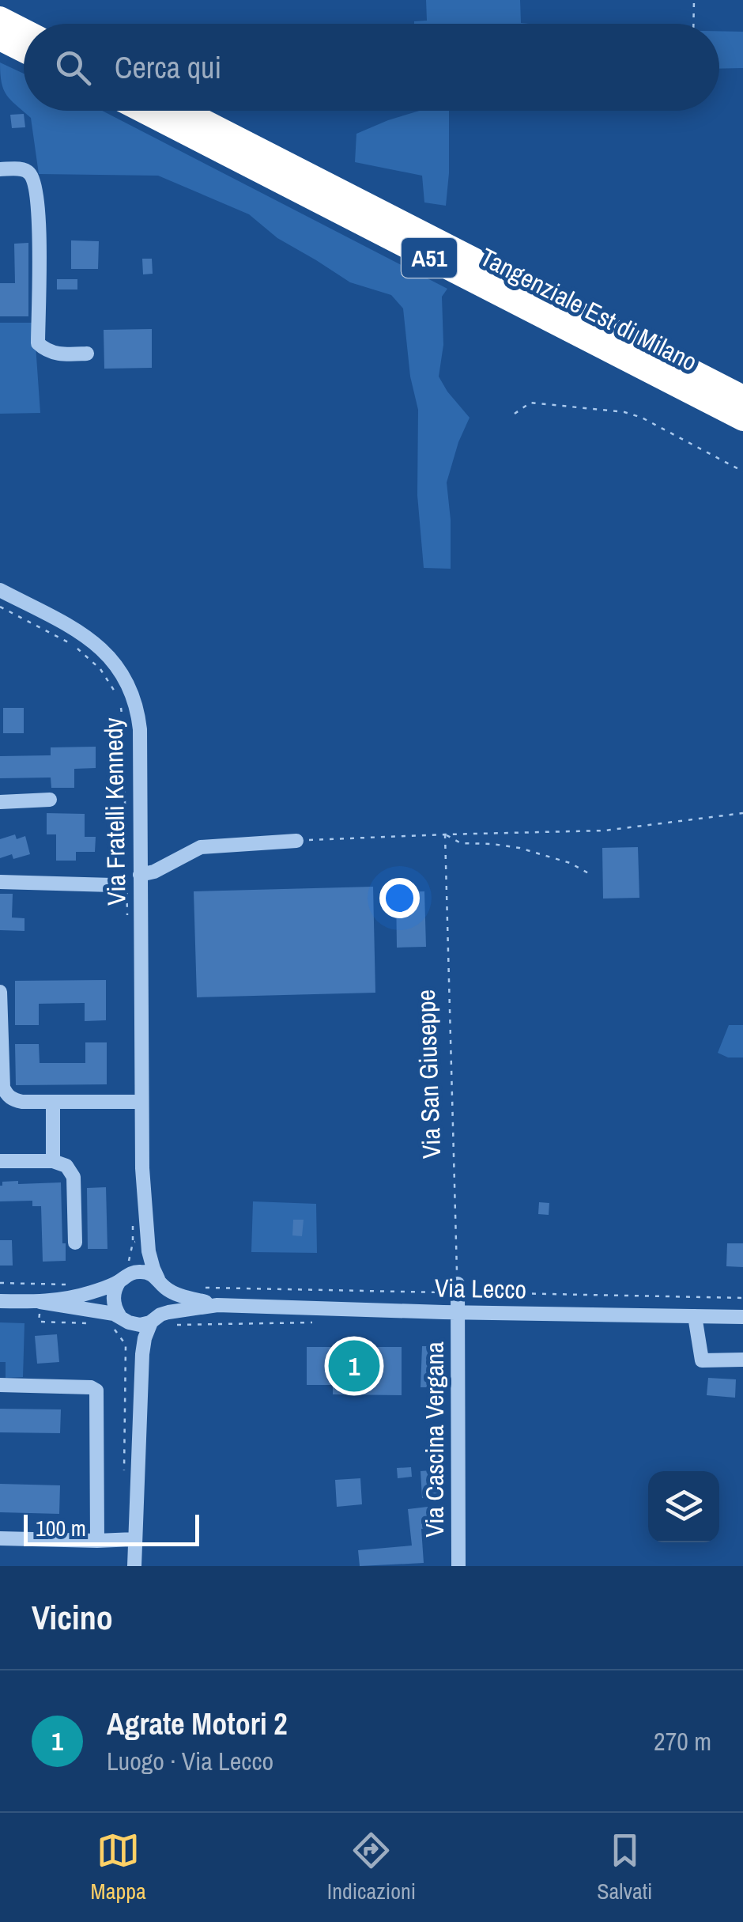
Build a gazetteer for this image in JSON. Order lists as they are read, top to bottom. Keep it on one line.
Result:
{"streets":{"highway":["A51","Tangenziale Est di Milano"],"street":["Via Fratelli Kennedy","Via Lecco","Via Cascina Vergana"],"path":["Via San Giuseppe"]},"crossings":[["Via Fratelli Kennedy","Via Lecco"],["Via Lecco","Via Cascina Vergana"]],"scale_bar":"100 m","page":{"search":"Cerca qui","pins":"1","scale":"100 m","heading":"Vicino","list":[{"mark":"1","name":"Agrate Motori 2","note":"Luogo · Via Lecco","value":"270 m"}],"nav":["Mappa","Indicazioni","Salvati"]}}
